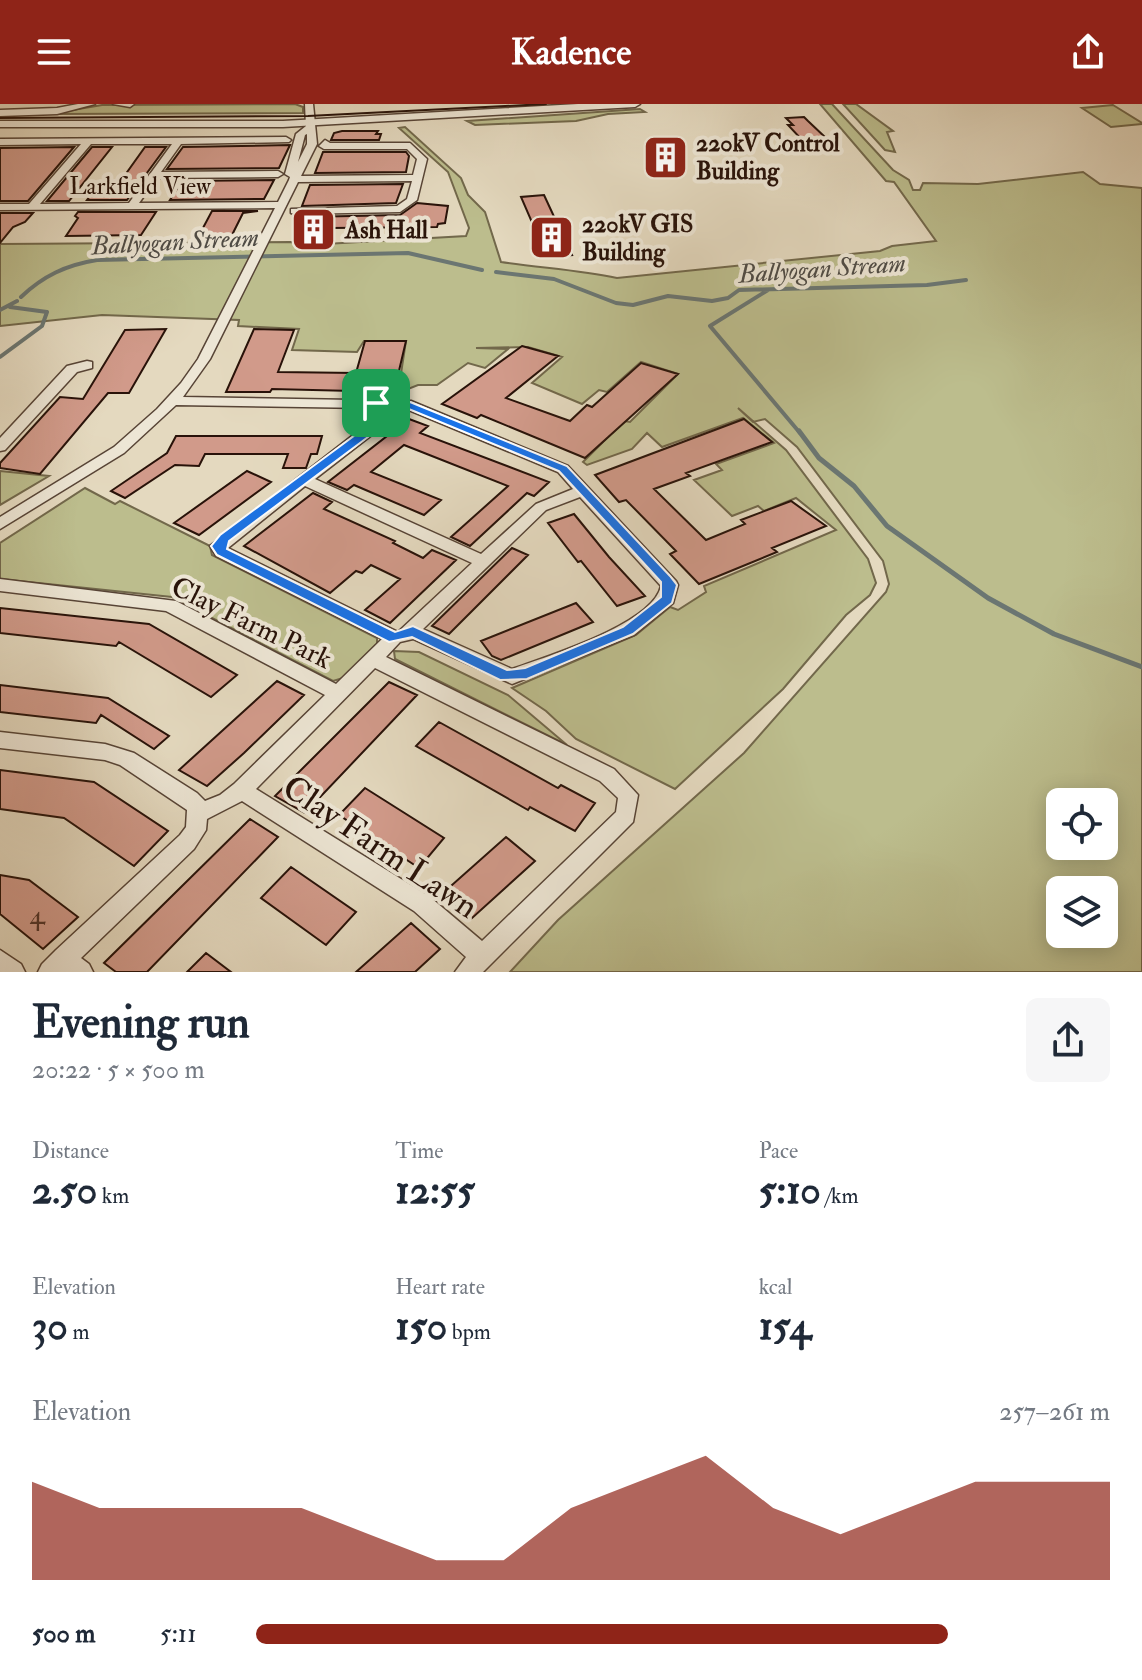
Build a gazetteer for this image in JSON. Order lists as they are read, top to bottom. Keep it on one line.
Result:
{"streets":{"street":["Larkfield View","Clay Farm Park","Clay Farm Lawn"]},"water":["Ballyogan Stream"],"places":{"building":["220kV Control Building","Ash Hall","220kV GIS Building"]},"house_numbers":["4"],"page":{"header":"Kadence","heading":["Evening run","20:22 · 5 × 500 m"],"stats":[["Distance","2.50 km"],["Time","12:55"],["Pace","5:10 /km"],["Elevation","30 m"],["Heart rate","150 bpm"],["kcal","154"]],"chart":["Elevation","257–261 m"],"list":[{"name":"500 m","note":"5:11"}]}}
